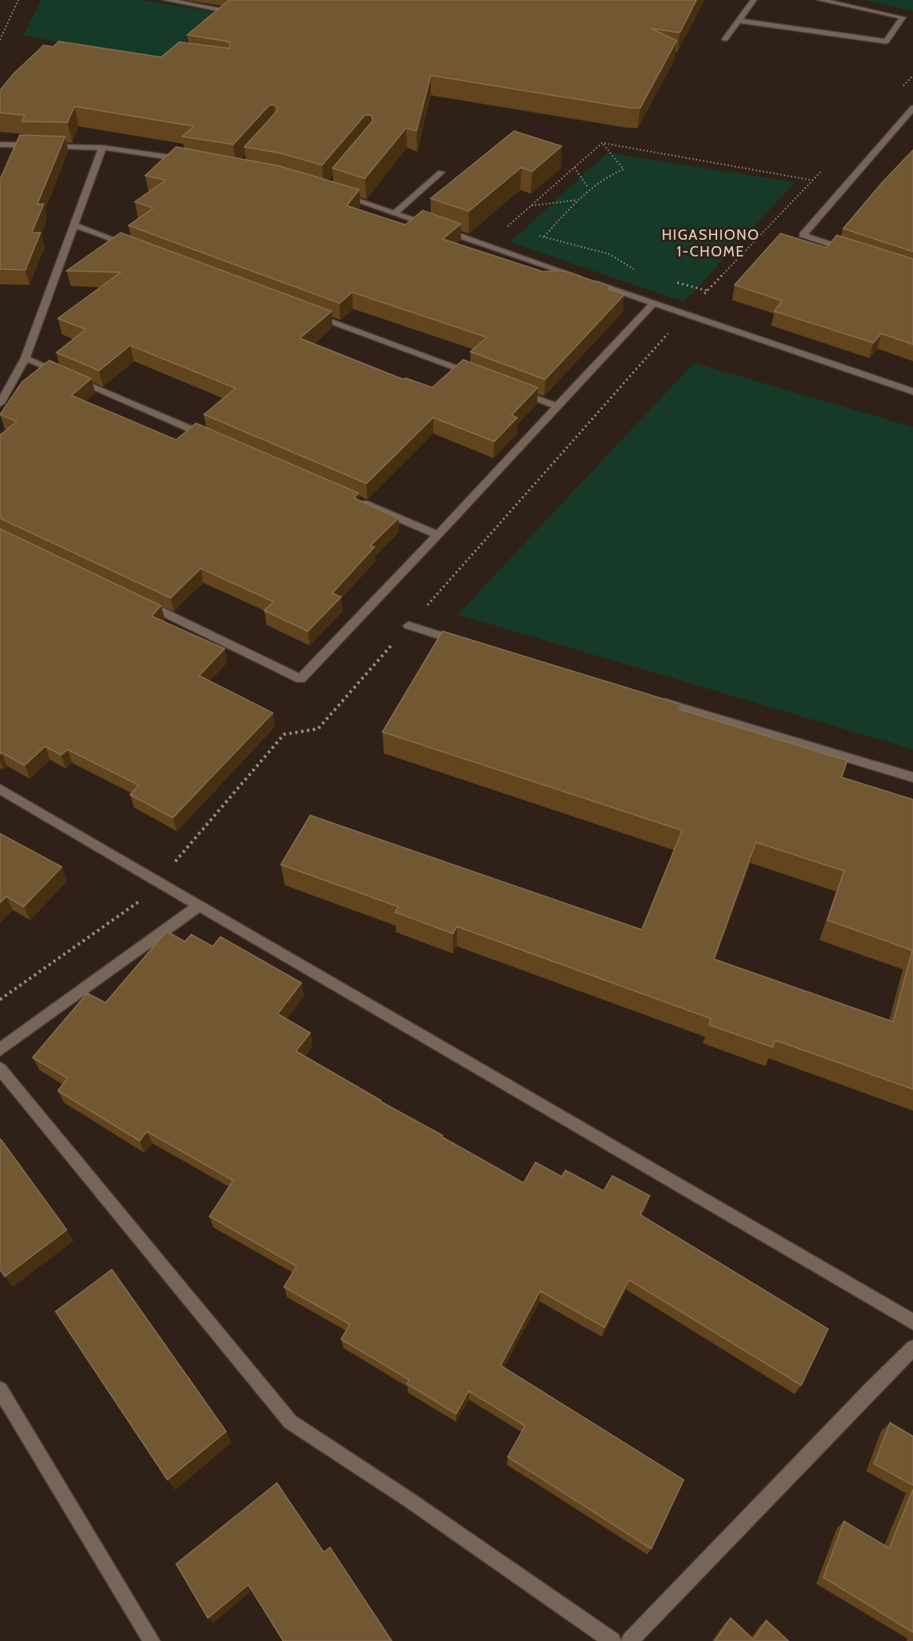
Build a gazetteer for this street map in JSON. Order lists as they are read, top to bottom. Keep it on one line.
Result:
{"districts":["HIGASHIONO 1-CHOME"]}
